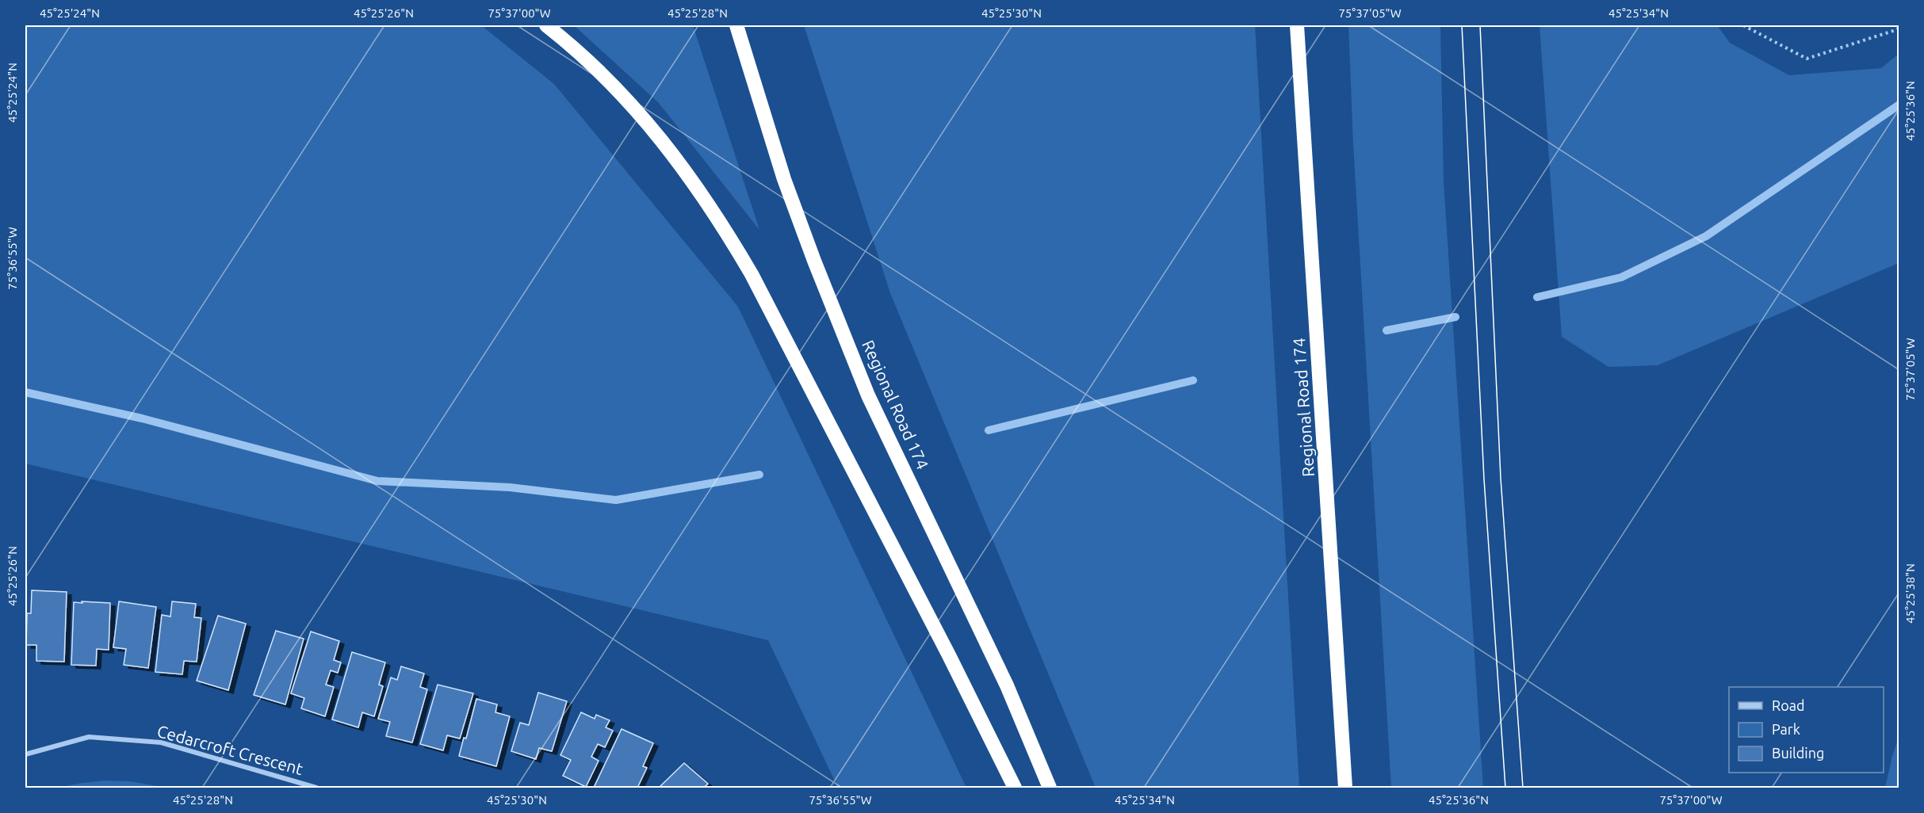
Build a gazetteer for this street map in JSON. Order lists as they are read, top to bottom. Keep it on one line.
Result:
{"streets":{"highway":["Regional Road 174"],"street":["Cedarcroft Crescent"]},"legend":["Road","Park","Building"],"coordinates":["45°25'24\"N","45°25'26\"N","75°37'00\"W","45°25'28\"N","45°25'30\"N","75°37'05\"W","45°25'34\"N","45°25'36\"N","75°36'55\"W","45°25'38\"N"]}
